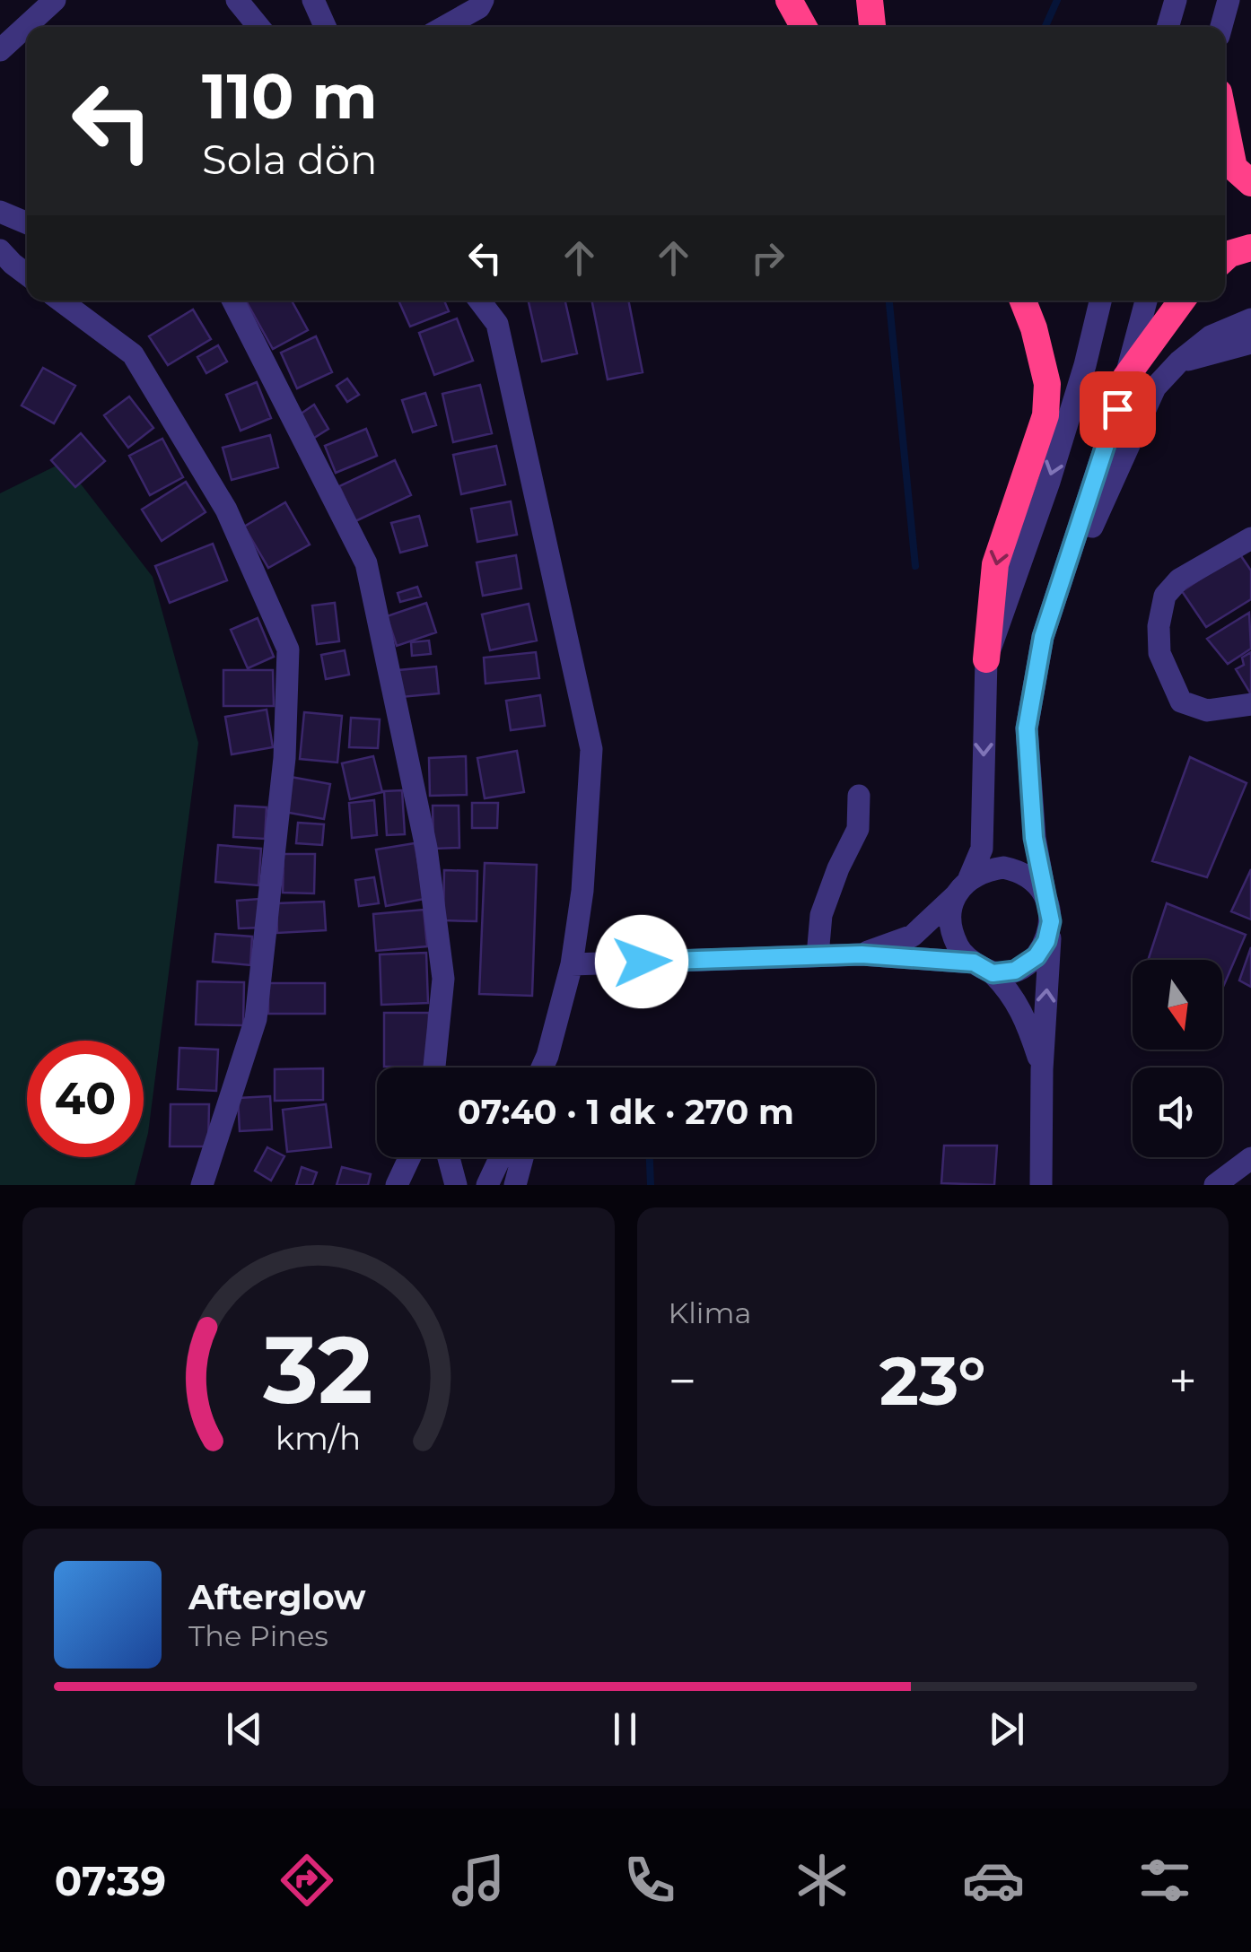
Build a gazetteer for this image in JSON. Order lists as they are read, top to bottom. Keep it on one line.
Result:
{"north":"bottom","page":{"turn":["110 m","Sola dön"],"limit":"40","trip":"07:40 · 1 dk · 270 m","tile":"Klima","heat":["−","23°","+"],"song":["Afterglow","The Pines"],"tabs":"07:39","gauge":["32","km/h"]}}
